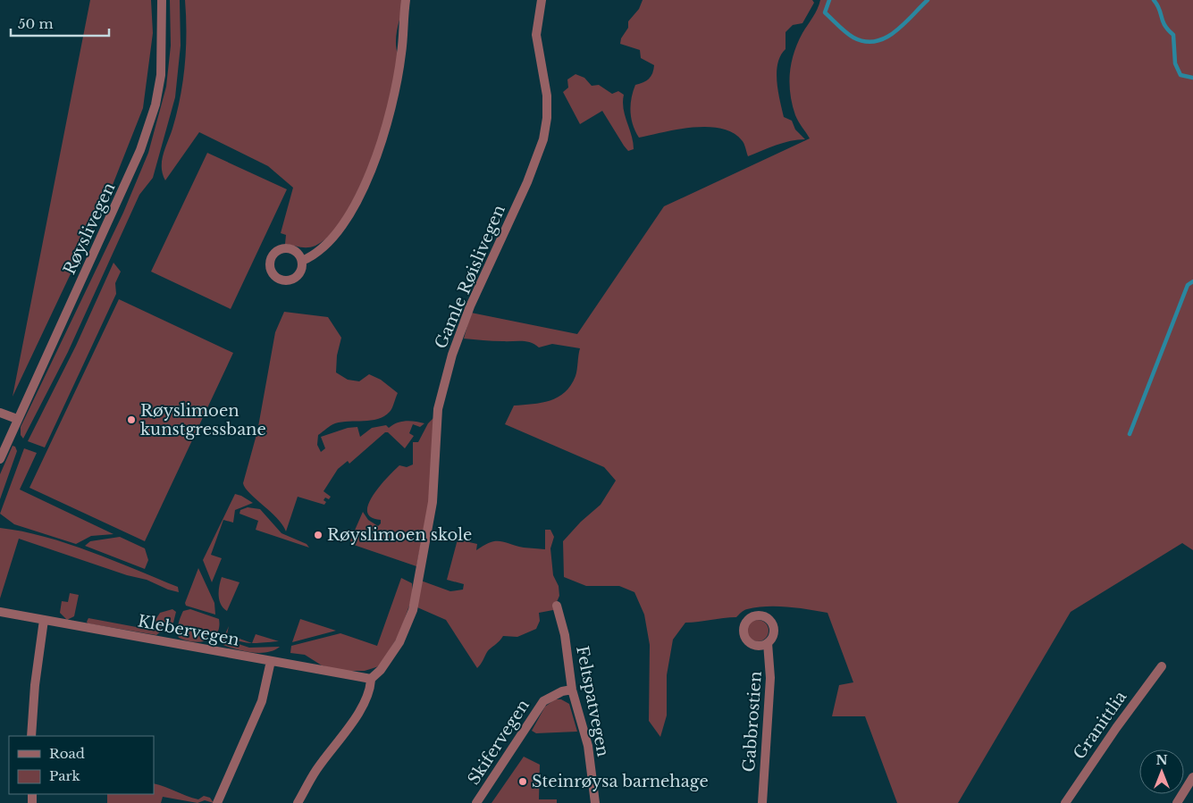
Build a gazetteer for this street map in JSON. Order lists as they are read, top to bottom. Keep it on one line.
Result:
{"streets":{"street":["Røyslivegen","Gamle Røislivegen","Klebervegen","Feltspatvegen","Gabbrostien","Granittlia","Skifervegen"]},"crossings":[["Gamle Røislivegen","Klebervegen"],["Feltspatvegen","Skifervegen"]],"places":["Røyslimoen kunstgressbane","Røyslimoen skole","Steinrøysa barnehage"],"legend":["Road","Park"],"scale_bar":"50 m","north":"top"}
